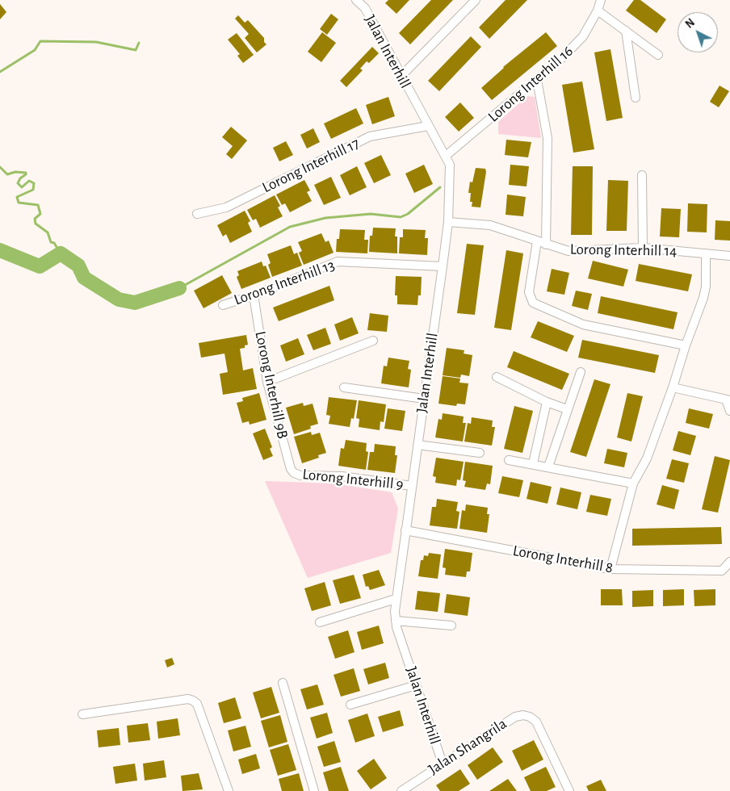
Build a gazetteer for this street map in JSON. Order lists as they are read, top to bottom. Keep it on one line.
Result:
{"streets":{"street":["Jalan Interhill","Lorong Interhill 16","Lorong Interhill 17","Lorong Interhill 14","Lorong Interhill 13","Lorong Interhill 9B","Lorong Interhill 9","Lorong Interhill 8","Jalan Shangrila"]},"crossings":[["Jalan Interhill","Lorong Interhill 16"],["Jalan Interhill","Lorong Interhill 17"],["Jalan Interhill","Lorong Interhill 14"],["Jalan Interhill","Lorong Interhill 13"],["Jalan Interhill","Lorong Interhill 9"],["Jalan Interhill","Lorong Interhill 8"],["Jalan Interhill","Jalan Shangrila"],["Lorong Interhill 13","Lorong Interhill 9B"],["Lorong Interhill 9B","Lorong Interhill 9"]],"north":"top left"}
